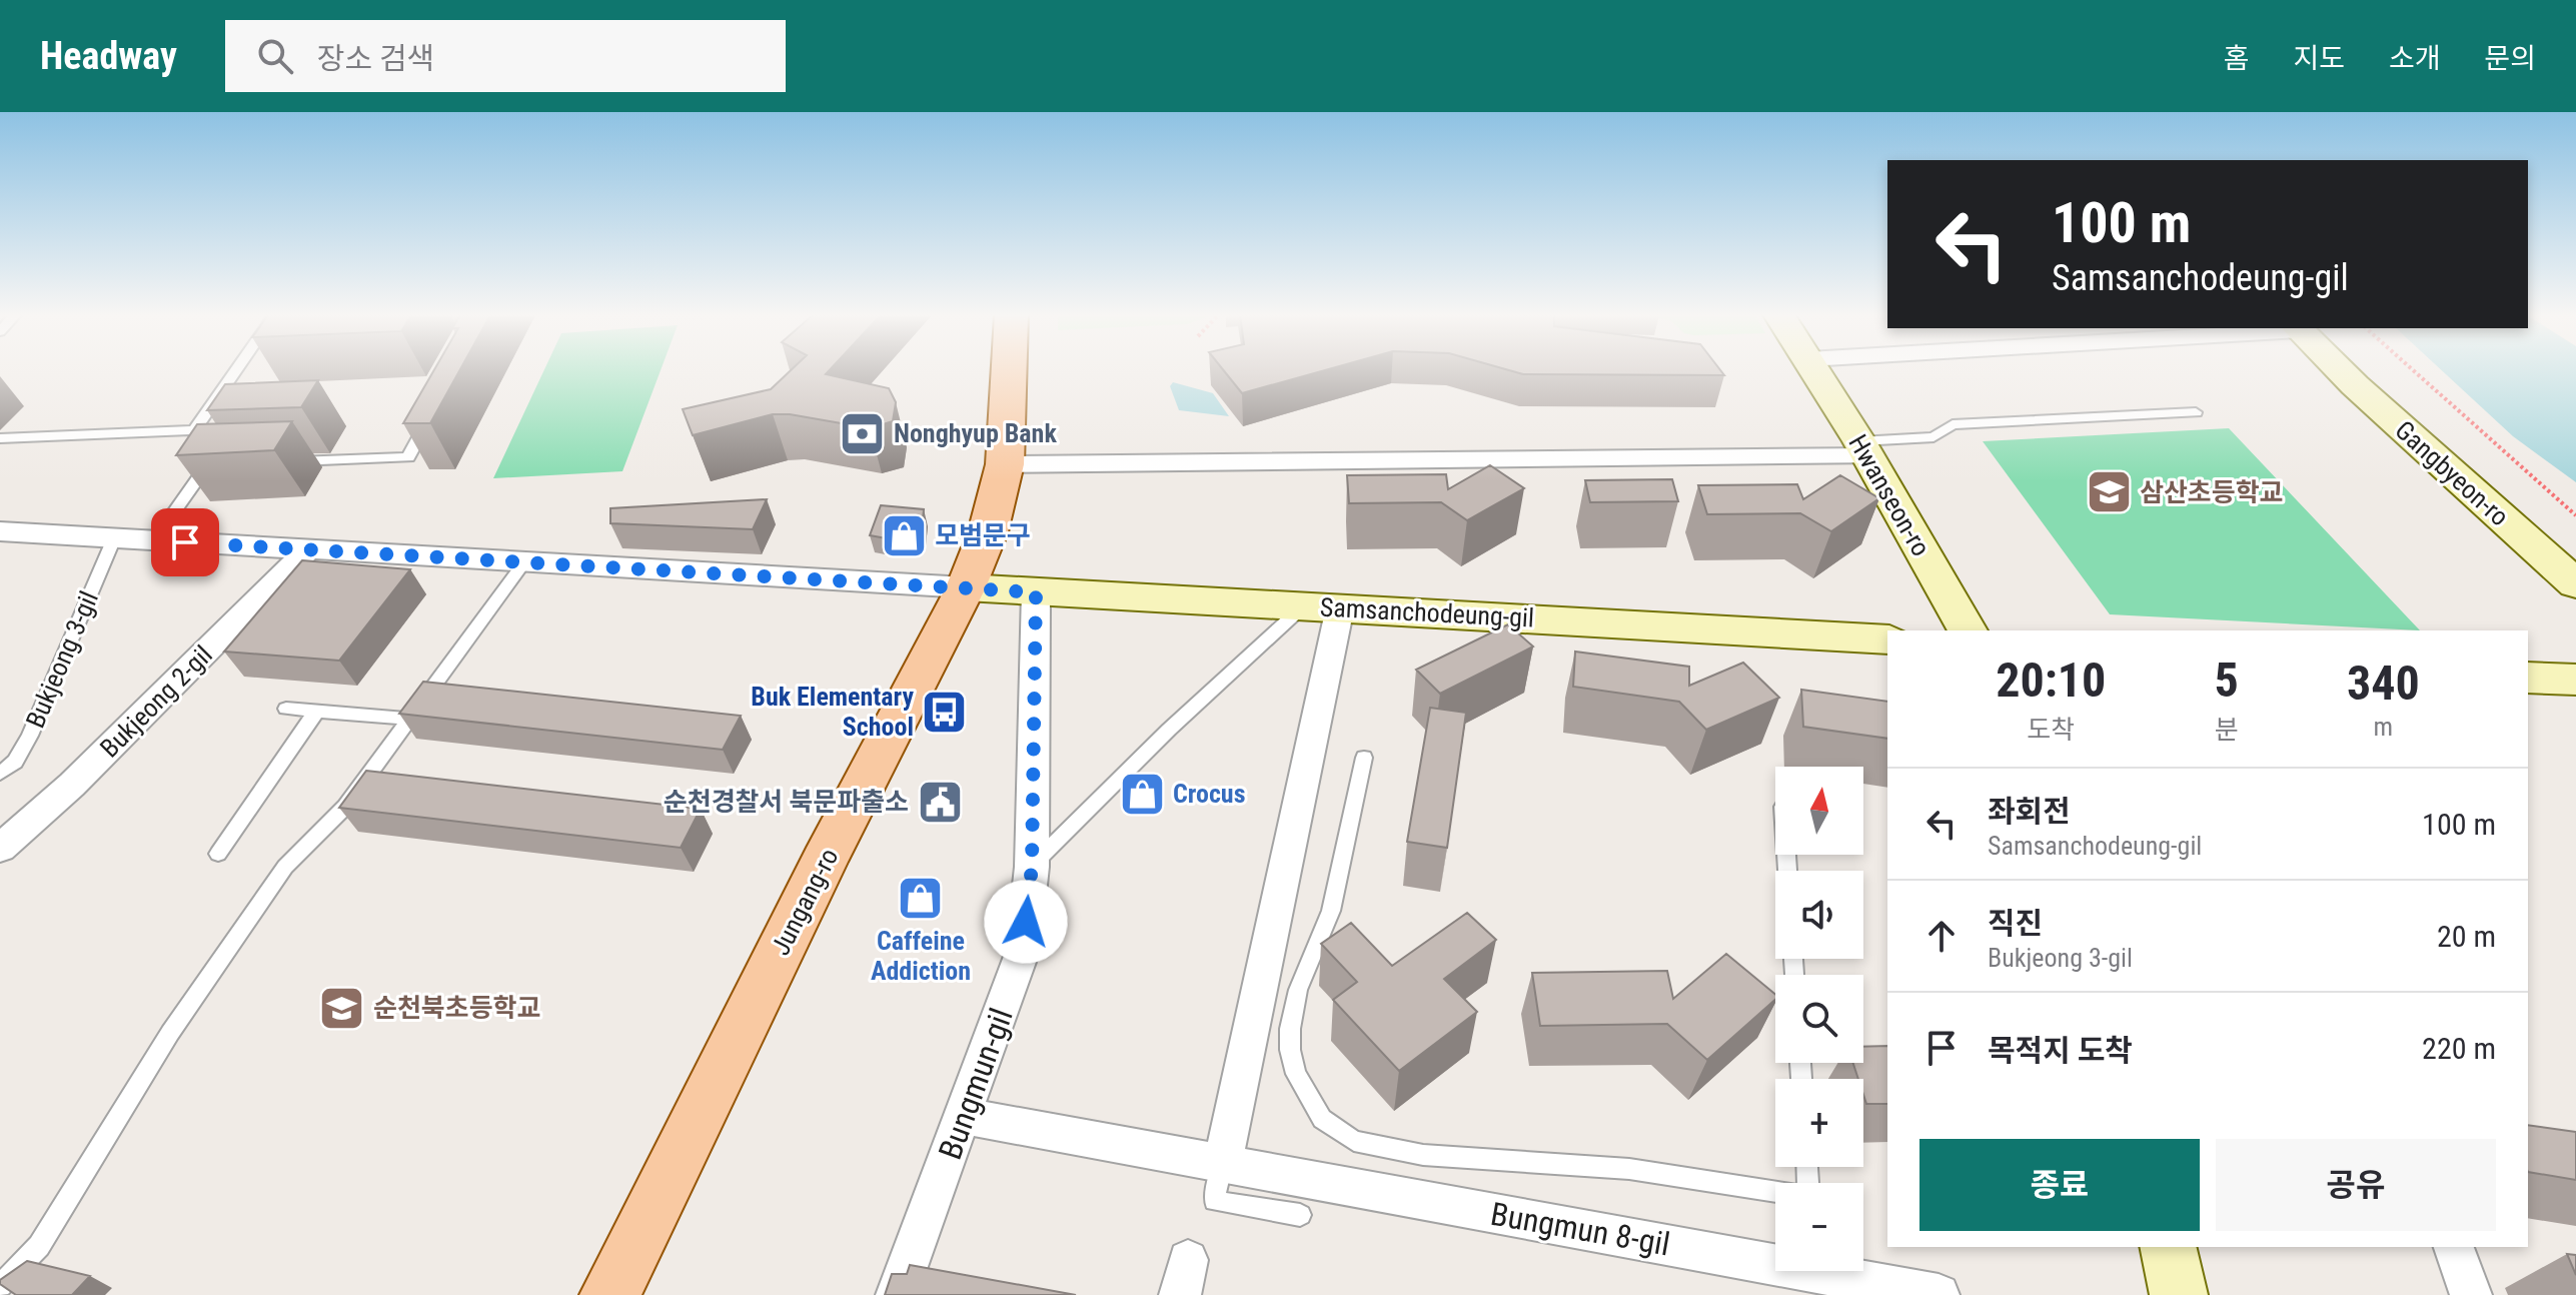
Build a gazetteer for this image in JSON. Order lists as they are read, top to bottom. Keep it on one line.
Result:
{"streets":{"main road":["Jungang-ro"],"street":["Gangbyeon-ro","Hwanseon-ro","Samsanchodeung-gil","Bukjeong 2-gil","Bungmun-gil","Bungmun 8-gil"],"lane":["Bukjeong 3-gil"]},"crossings":[["Samsanchodeung-gil","Jungang-ro"],["Samsanchodeung-gil","Bungmun-gil"],["Bungmun-gil","Bungmun 8-gil"]],"places":{"bank":["Nonghyup Bank"],"school or university":["삼산초등학교","순천북초등학교"],"shop":["모범문구","Crocus","Caffeine Addiction"],"bus stop":["Buk Elementary School"],"public building":["순천경찰서 북문파출소"]},"north":"top","page":{"header":"Headway","search":"장소 검색","nav":["홈","지도","소개","문의"],"turn":["100 m","Samsanchodeung-gil"],"eta":["20:10","도착","5","분","340","m"],"map_buttons":["+","−"],"list":[{"name":"좌회전","note":"Samsanchodeung-gil","value":"100 m"},{"name":"직진","note":"Bukjeong 3-gil","value":"20 m"},{"name":"목적지 도착","value":"220 m"}],"buttons":["종료","공유"]}}
